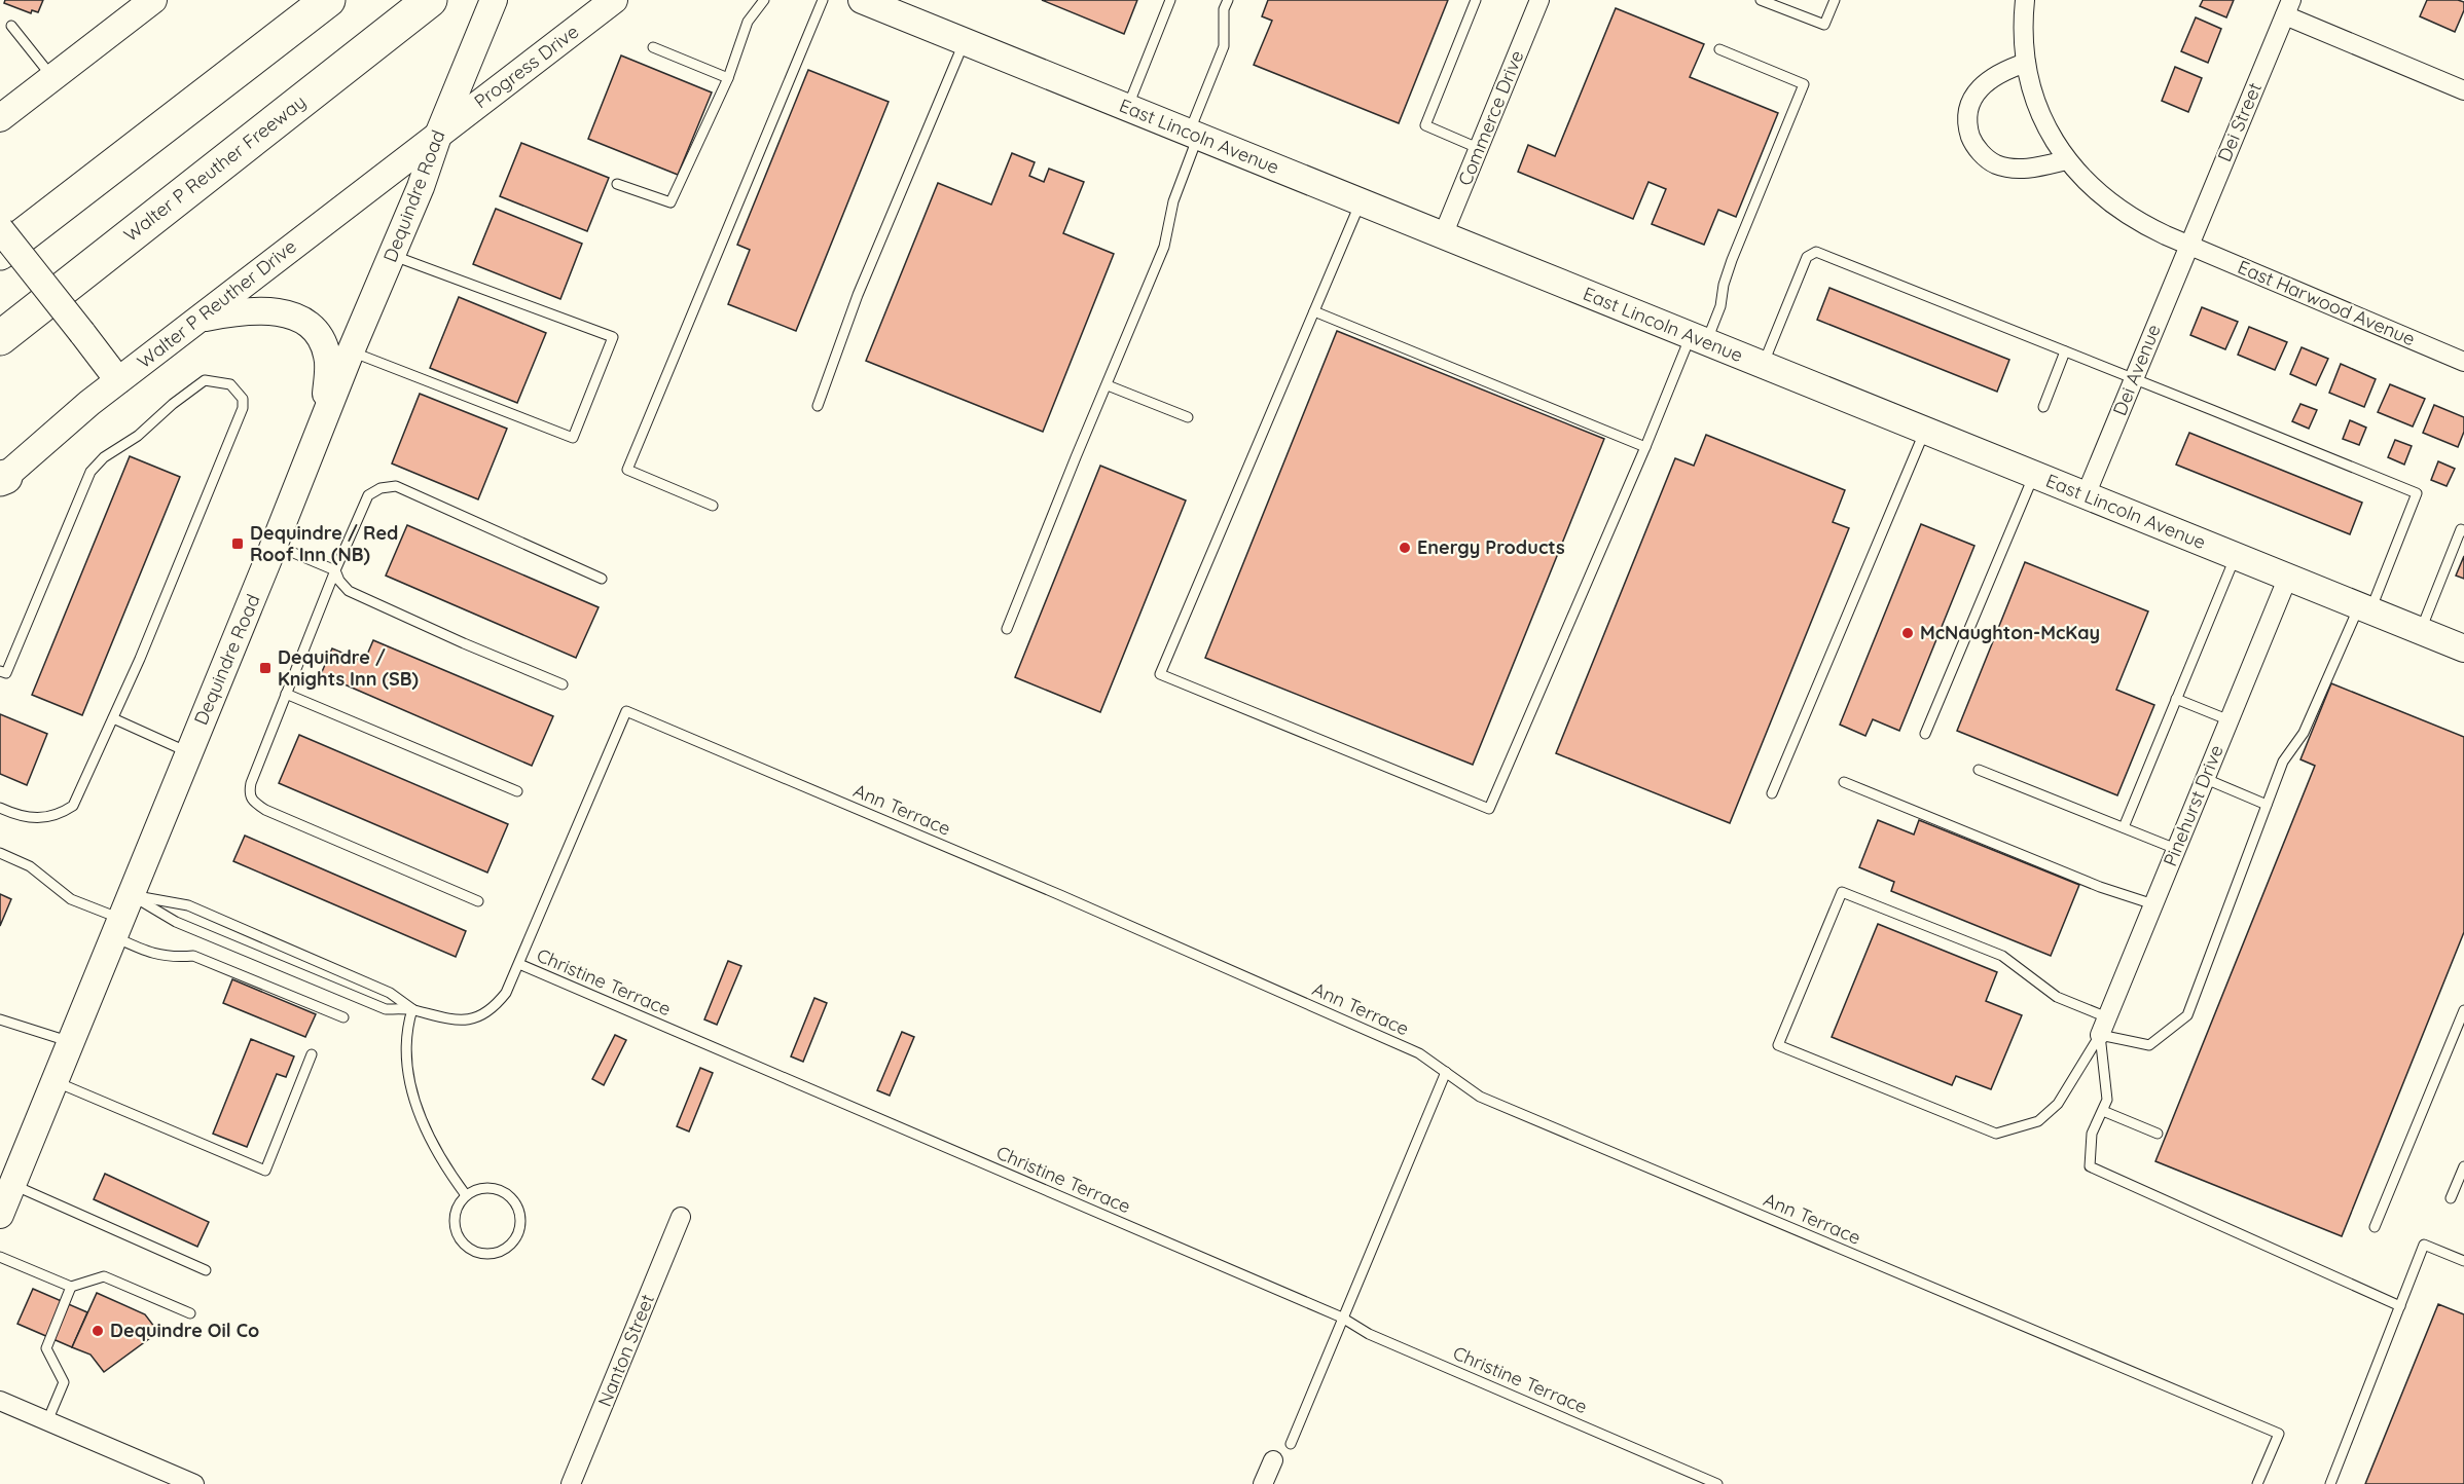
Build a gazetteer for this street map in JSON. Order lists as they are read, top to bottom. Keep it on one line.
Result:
{"streets":{"highway":["Walter P Reuther Freeway"],"main road":["Progress Drive","East Lincoln Avenue","Dequindre Road","Walter P Reuther Drive"],"street":["Commerce Drive","Dei Street","East Harwood Avenue","Dei Avenue","Pinehurst Drive","Nanton Street"],"lane":["Ann Terrace","Christine Terrace"]},"crossings":[["Progress Drive","Dequindre Road"],["Progress Drive","Walter P Reuther Drive"],["Commerce Drive","East Lincoln Avenue"],["Dei Street","East Harwood Avenue"],["Dei Street","Dei Avenue"],["East Lincoln Avenue","Dei Avenue"],["East Lincoln Avenue","Pinehurst Drive"],["Dequindre Road","Walter P Reuther Drive"],["Dequindre Road","Christine Terrace"],["East Harwood Avenue","Dei Avenue"],["Ann Terrace","Christine Terrace"]],"places":{"transit":["Dequindre / Red Roof Inn (NB)","Dequindre / Knights Inn (SB)"],"other":["Energy Products","McNaughton-McKay","Dequindre Oil Co"]}}
